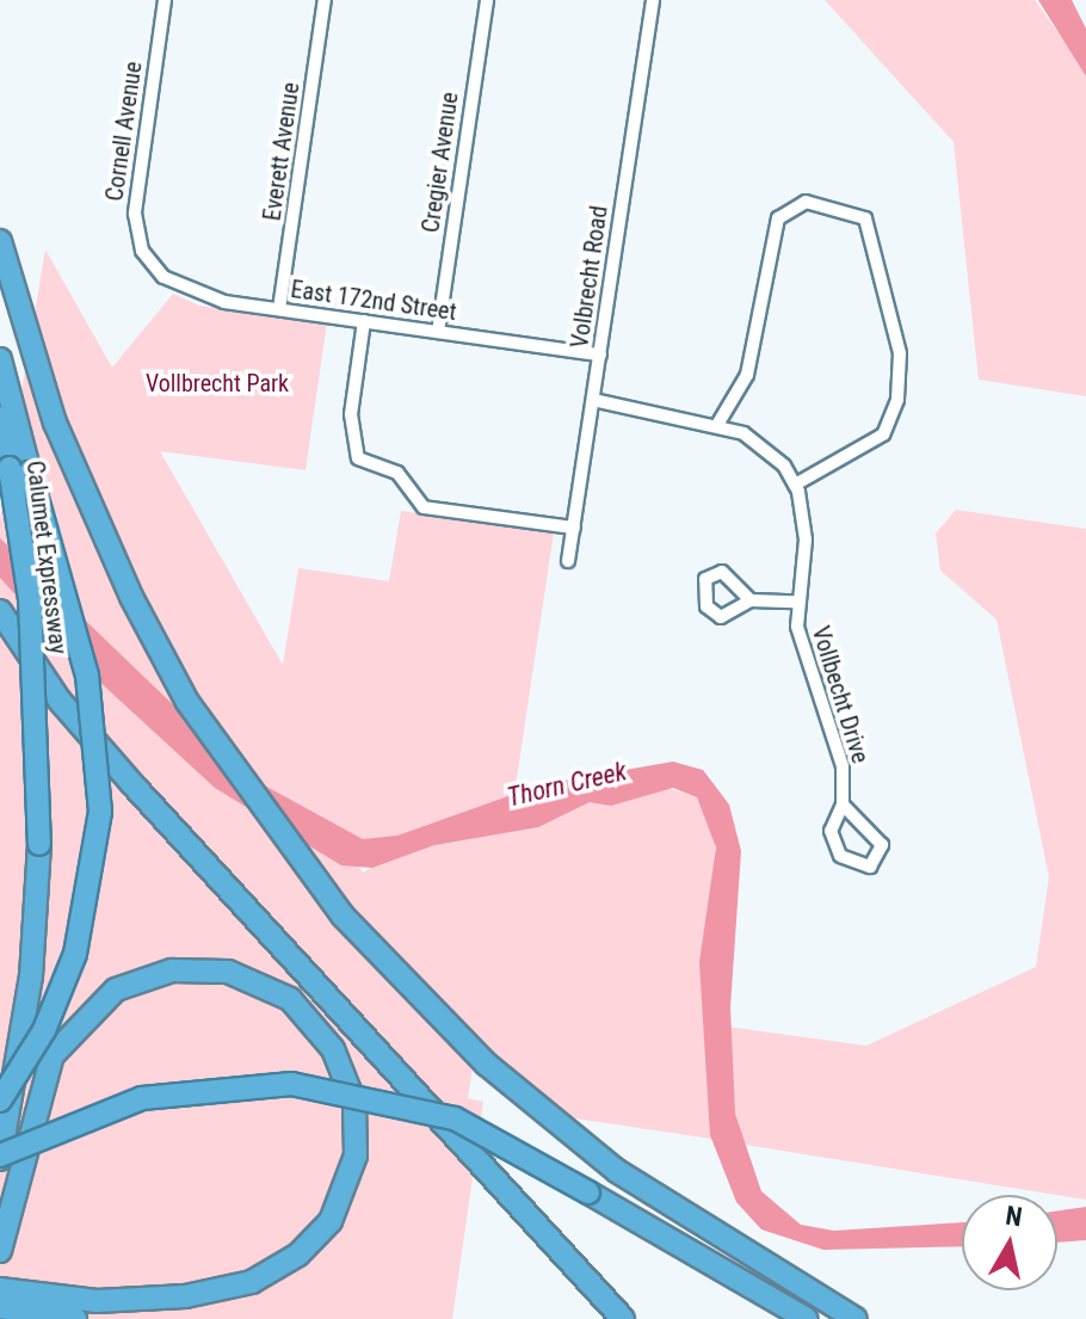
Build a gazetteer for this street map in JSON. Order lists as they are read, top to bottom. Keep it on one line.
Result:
{"streets":{"highway":["Calumet Expressway"],"street":["Cornell Avenue","Everett Avenue","Cregier Avenue","Volbrecht Road","East 172nd Street","Vollbecht Drive"]},"crossings":[["Cornell Avenue","East 172nd Street"],["Everett Avenue","East 172nd Street"],["Cregier Avenue","East 172nd Street"],["Volbrecht Road","East 172nd Street"],["Volbrecht Road","Vollbecht Drive"]],"water":["Thorn Creek"],"parks":["Vollbrecht Park"],"north":"top"}
